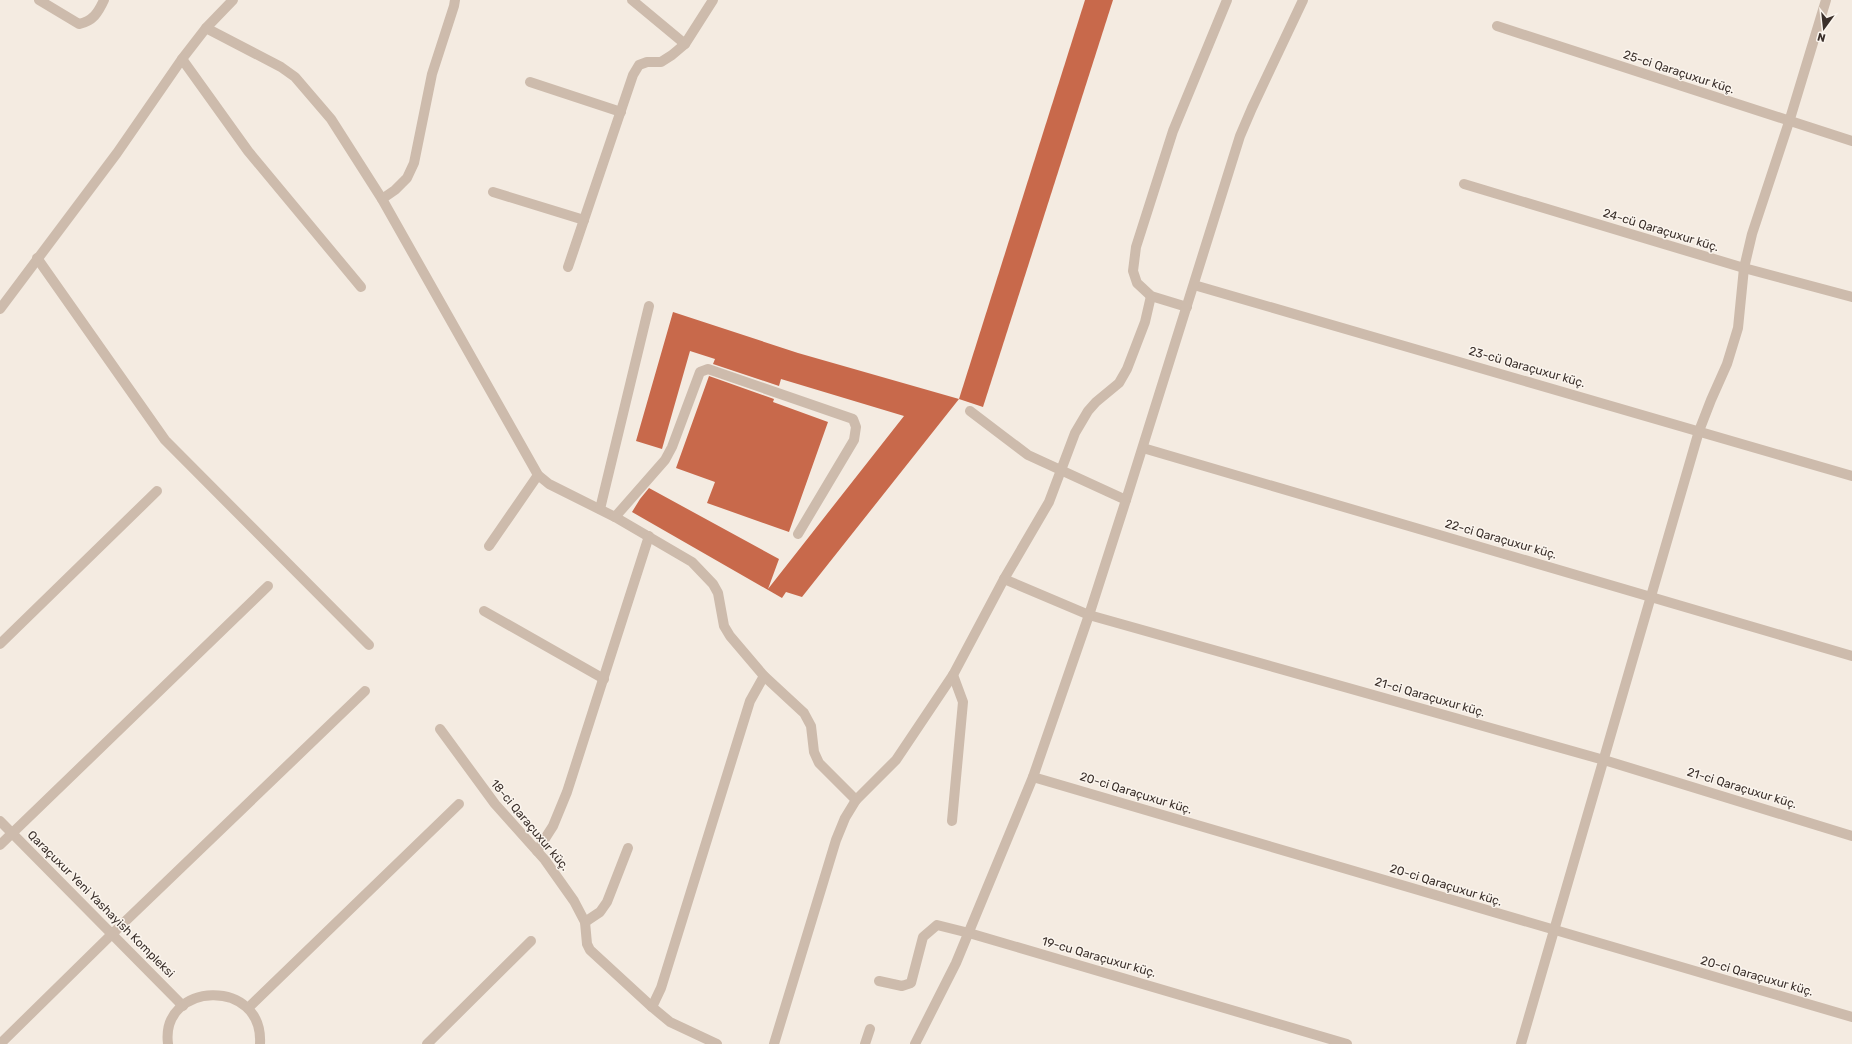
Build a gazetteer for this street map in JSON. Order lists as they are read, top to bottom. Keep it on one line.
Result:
{"streets":{"street":["25-ci Qaraçuxur küç.","24-cü Qaraçuxur küç.","23-cü Qaraçuxur küç.","22-ci Qaraçuxur küç.","21-ci Qaraçuxur küç.","20-ci Qaraçuxur küç.","18-ci Qaraçuxur küç.","Qaraçuxur Yeni Yashayish Kompleksi","19-cu Qaraçuxur küç."]},"north":"bottom"}
